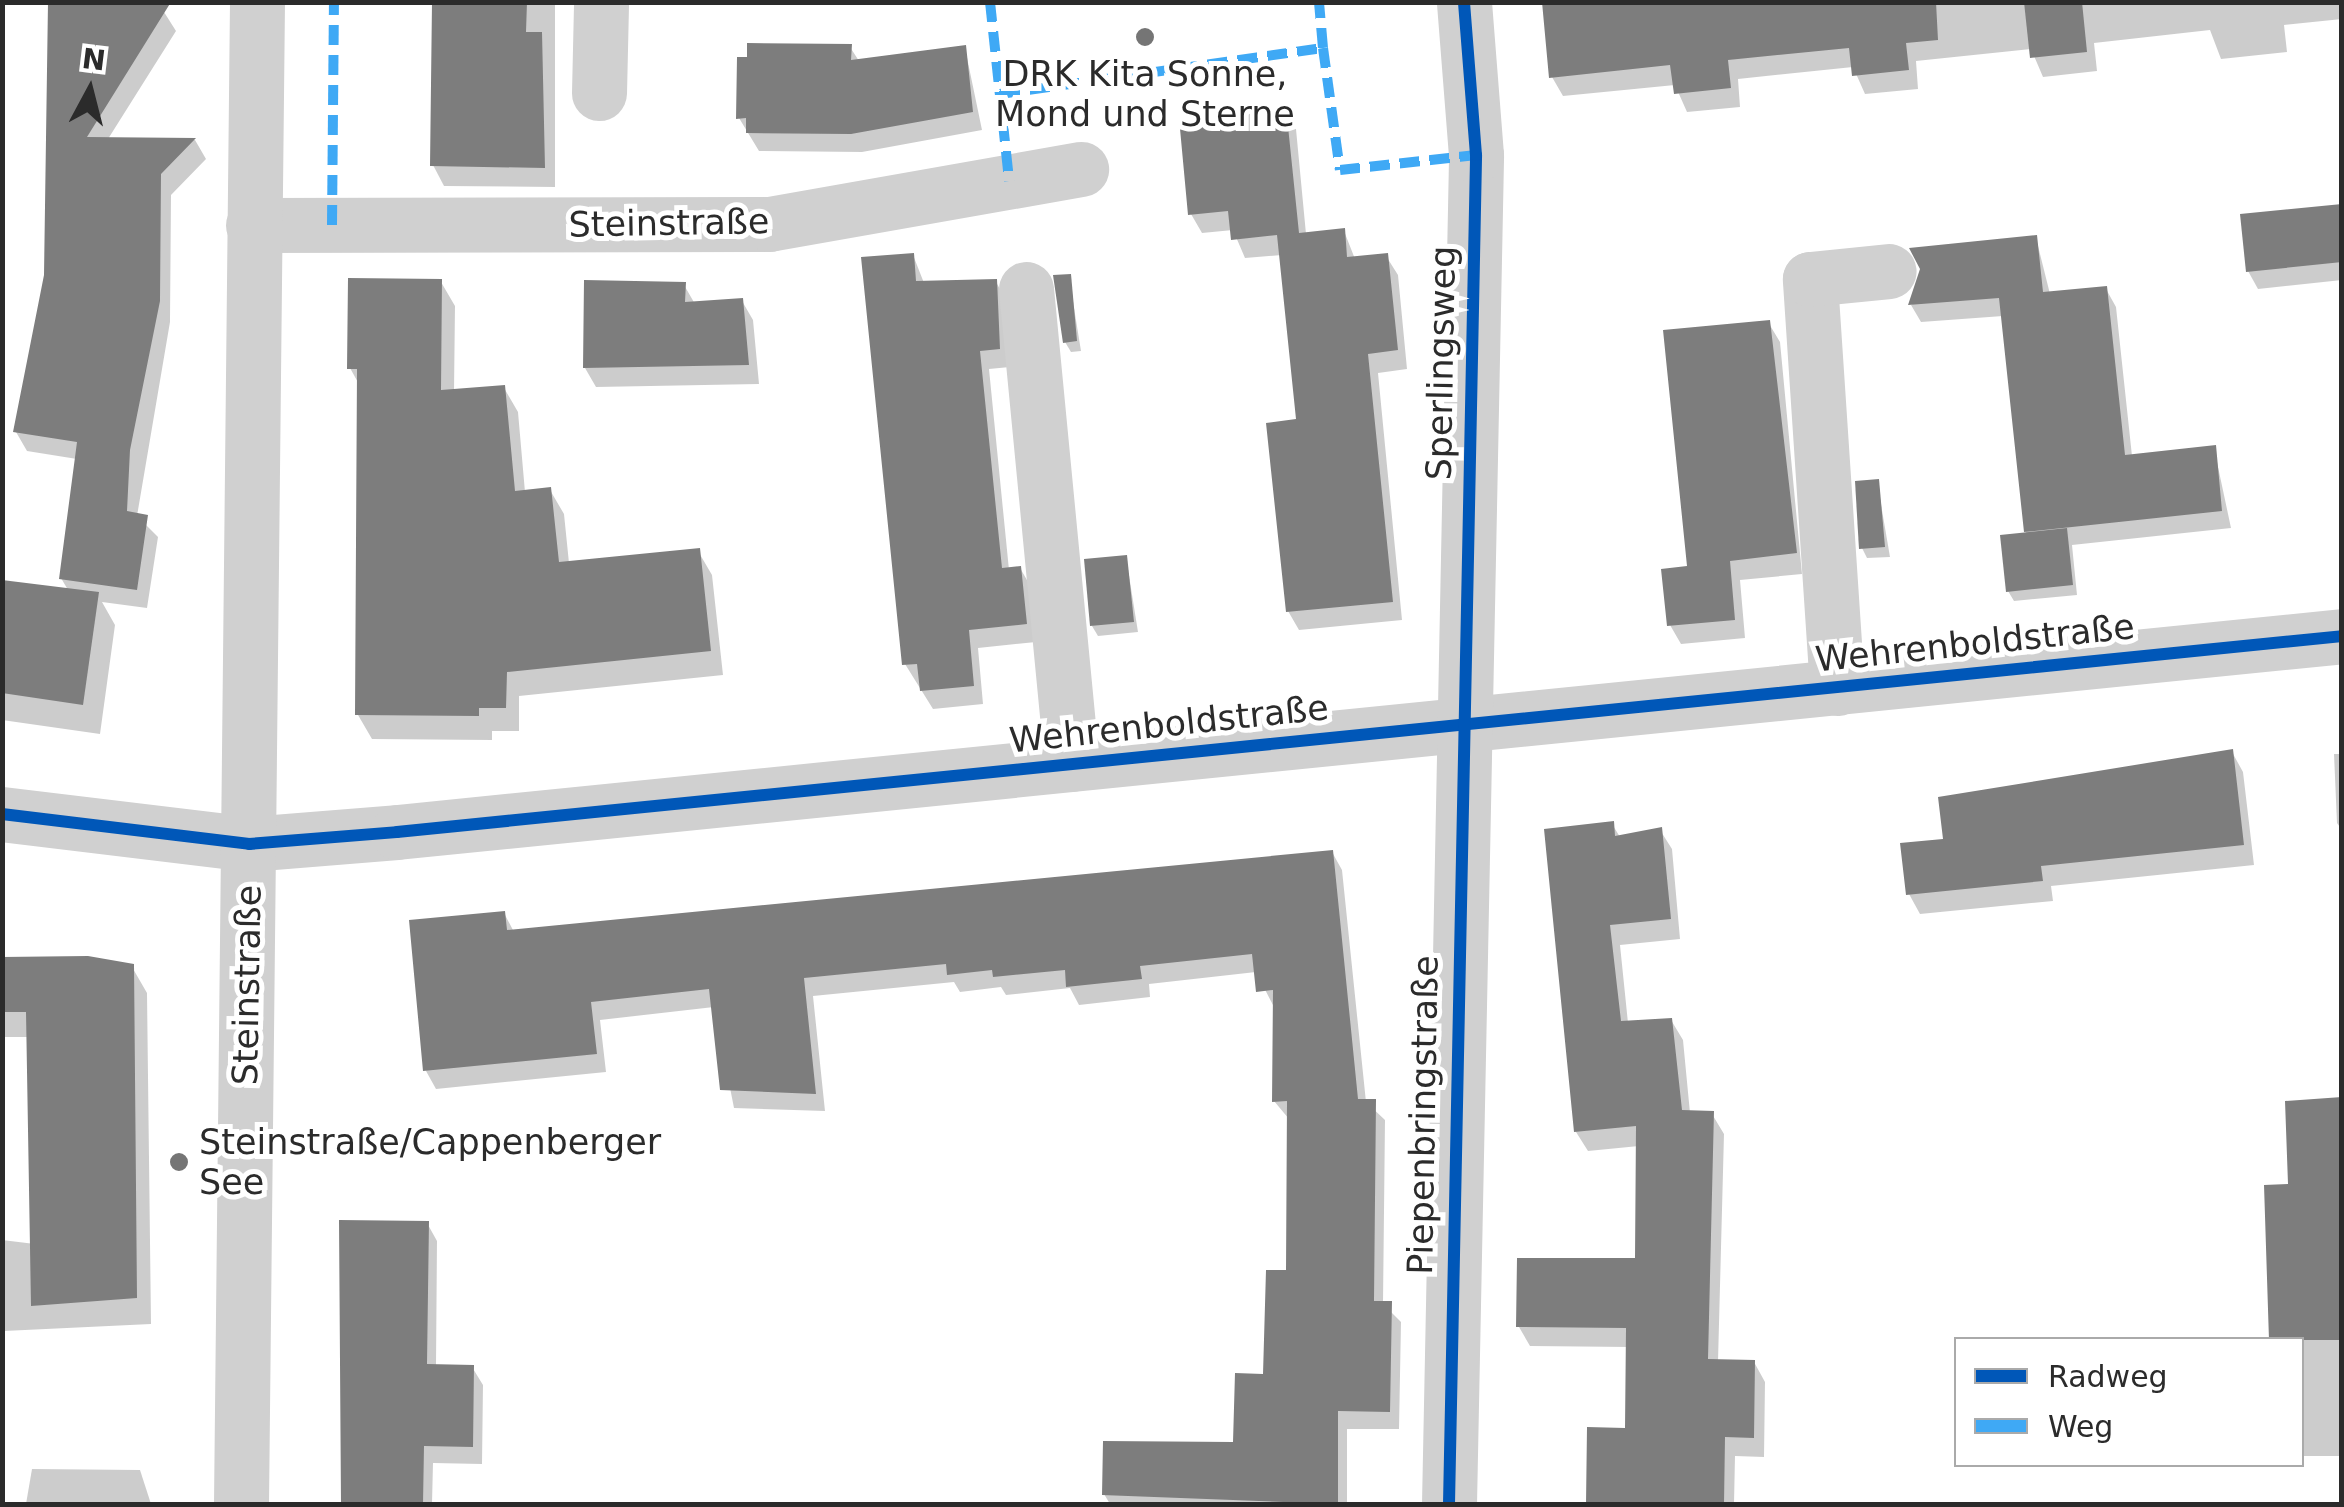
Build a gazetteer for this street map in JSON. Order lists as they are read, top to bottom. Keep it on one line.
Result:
{"streets":{"street":["Steinstraße","Sperlingsweg","Wehrenboldstraße","Piepenbringstraße"]},"crossings":[["Steinstraße","Wehrenboldstraße"],["Sperlingsweg","Wehrenboldstraße"],["Sperlingsweg","Piepenbringstraße"],["Wehrenboldstraße","Piepenbringstraße"]],"places":["DRK Kita Sonne, Mond und Sterne","Steinstraße/Cappenberger See"],"legend":["Radweg","Weg"],"north":"top"}
